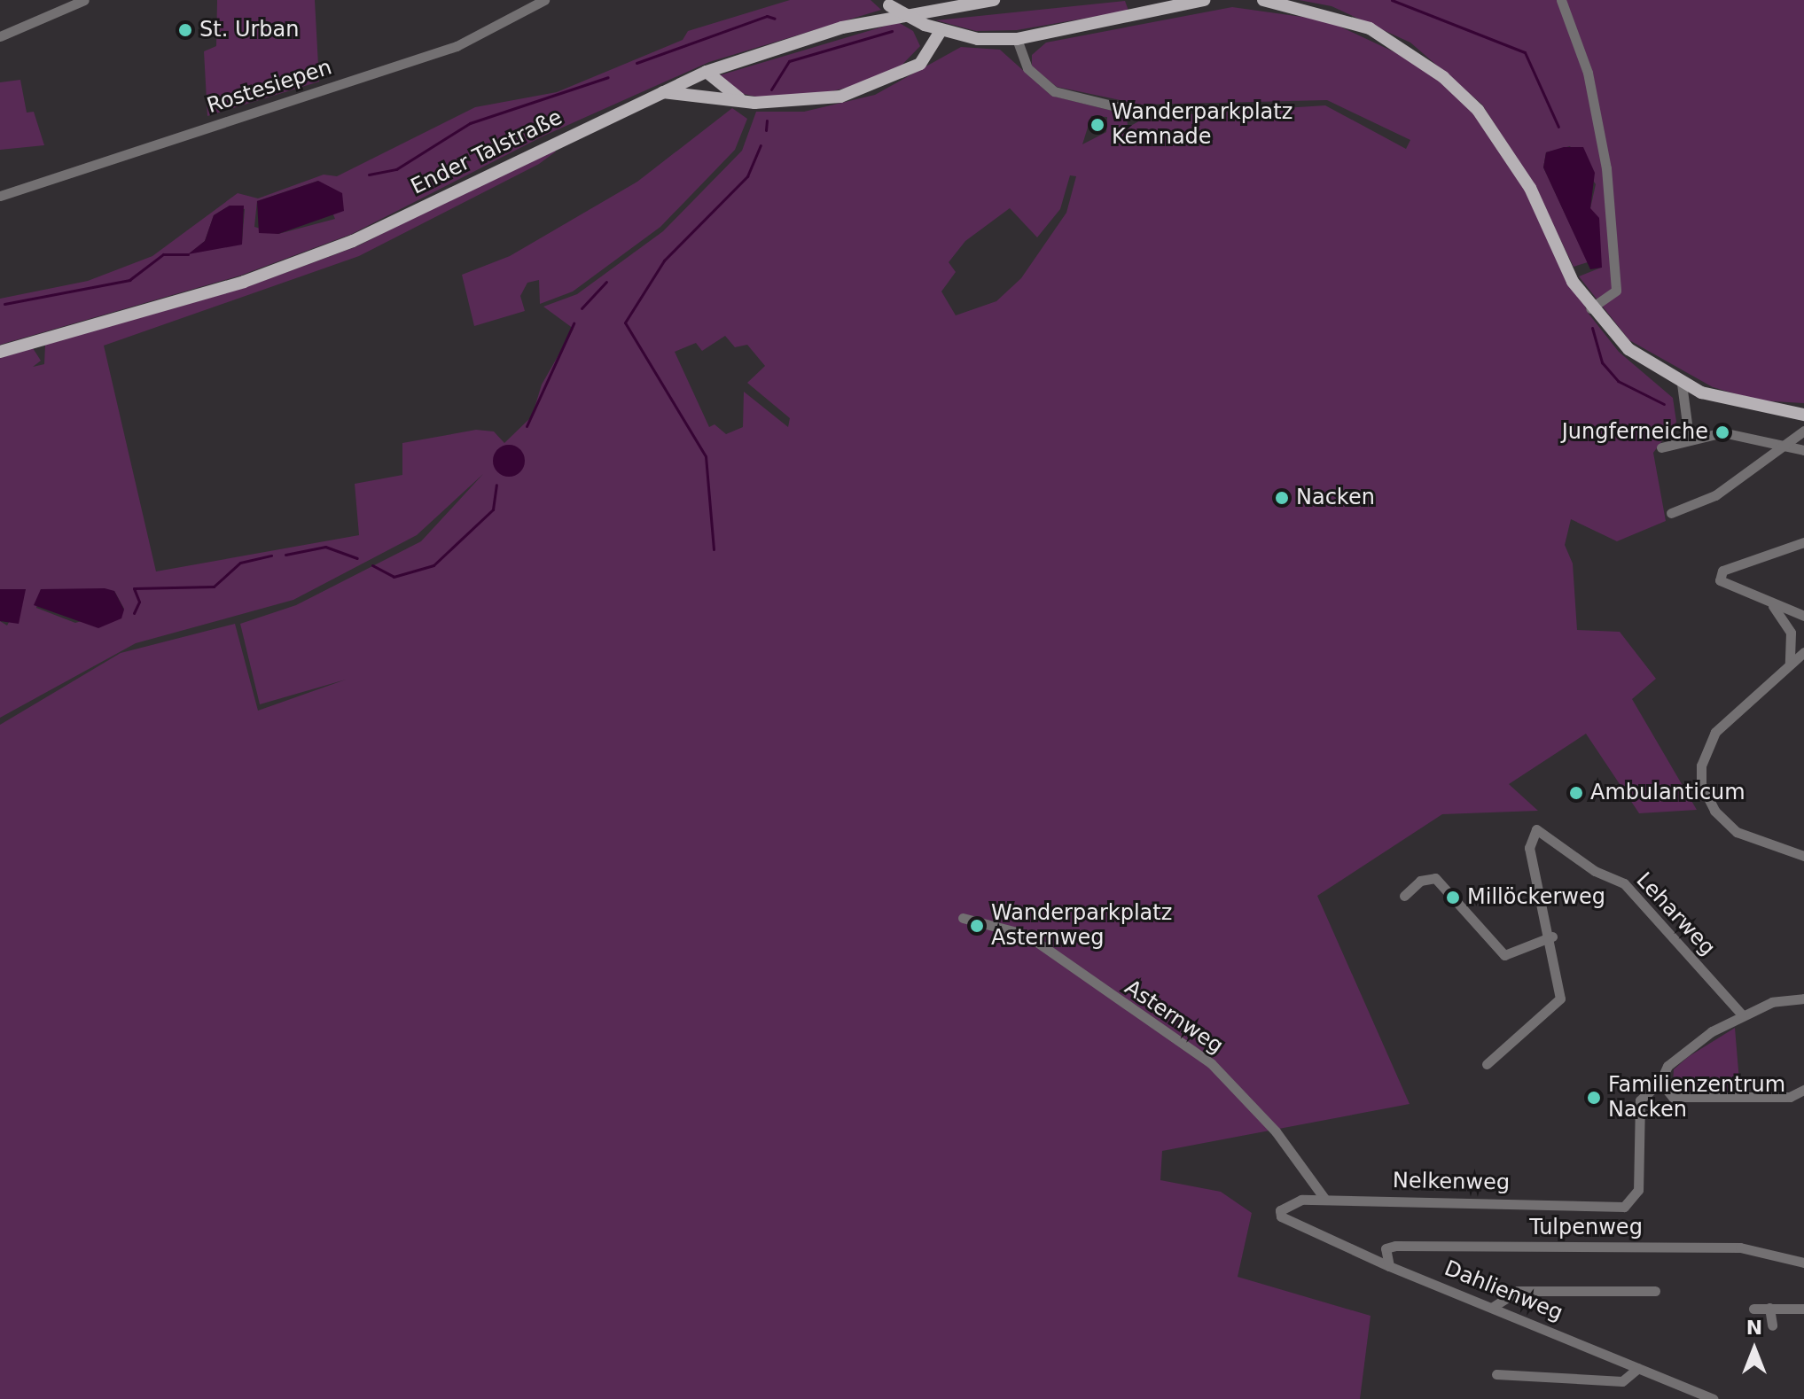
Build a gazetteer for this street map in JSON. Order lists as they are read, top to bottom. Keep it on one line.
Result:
{"streets":{"main road":["Ender Talstraße"],"street":["Rostesiepen","Leharweg","Asternweg","Nelkenweg","Tulpenweg","Dahlienweg"]},"crossings":[["Asternweg","Nelkenweg"],["Nelkenweg","Dahlienweg"],["Tulpenweg","Dahlienweg"]],"places":["St. Urban","Wanderparkplatz Kemnade","Jungferneiche","Nacken","Ambulanticum","Millöckerweg","Wanderparkplatz Asternweg","Familienzentrum Nacken"],"north":"top"}
